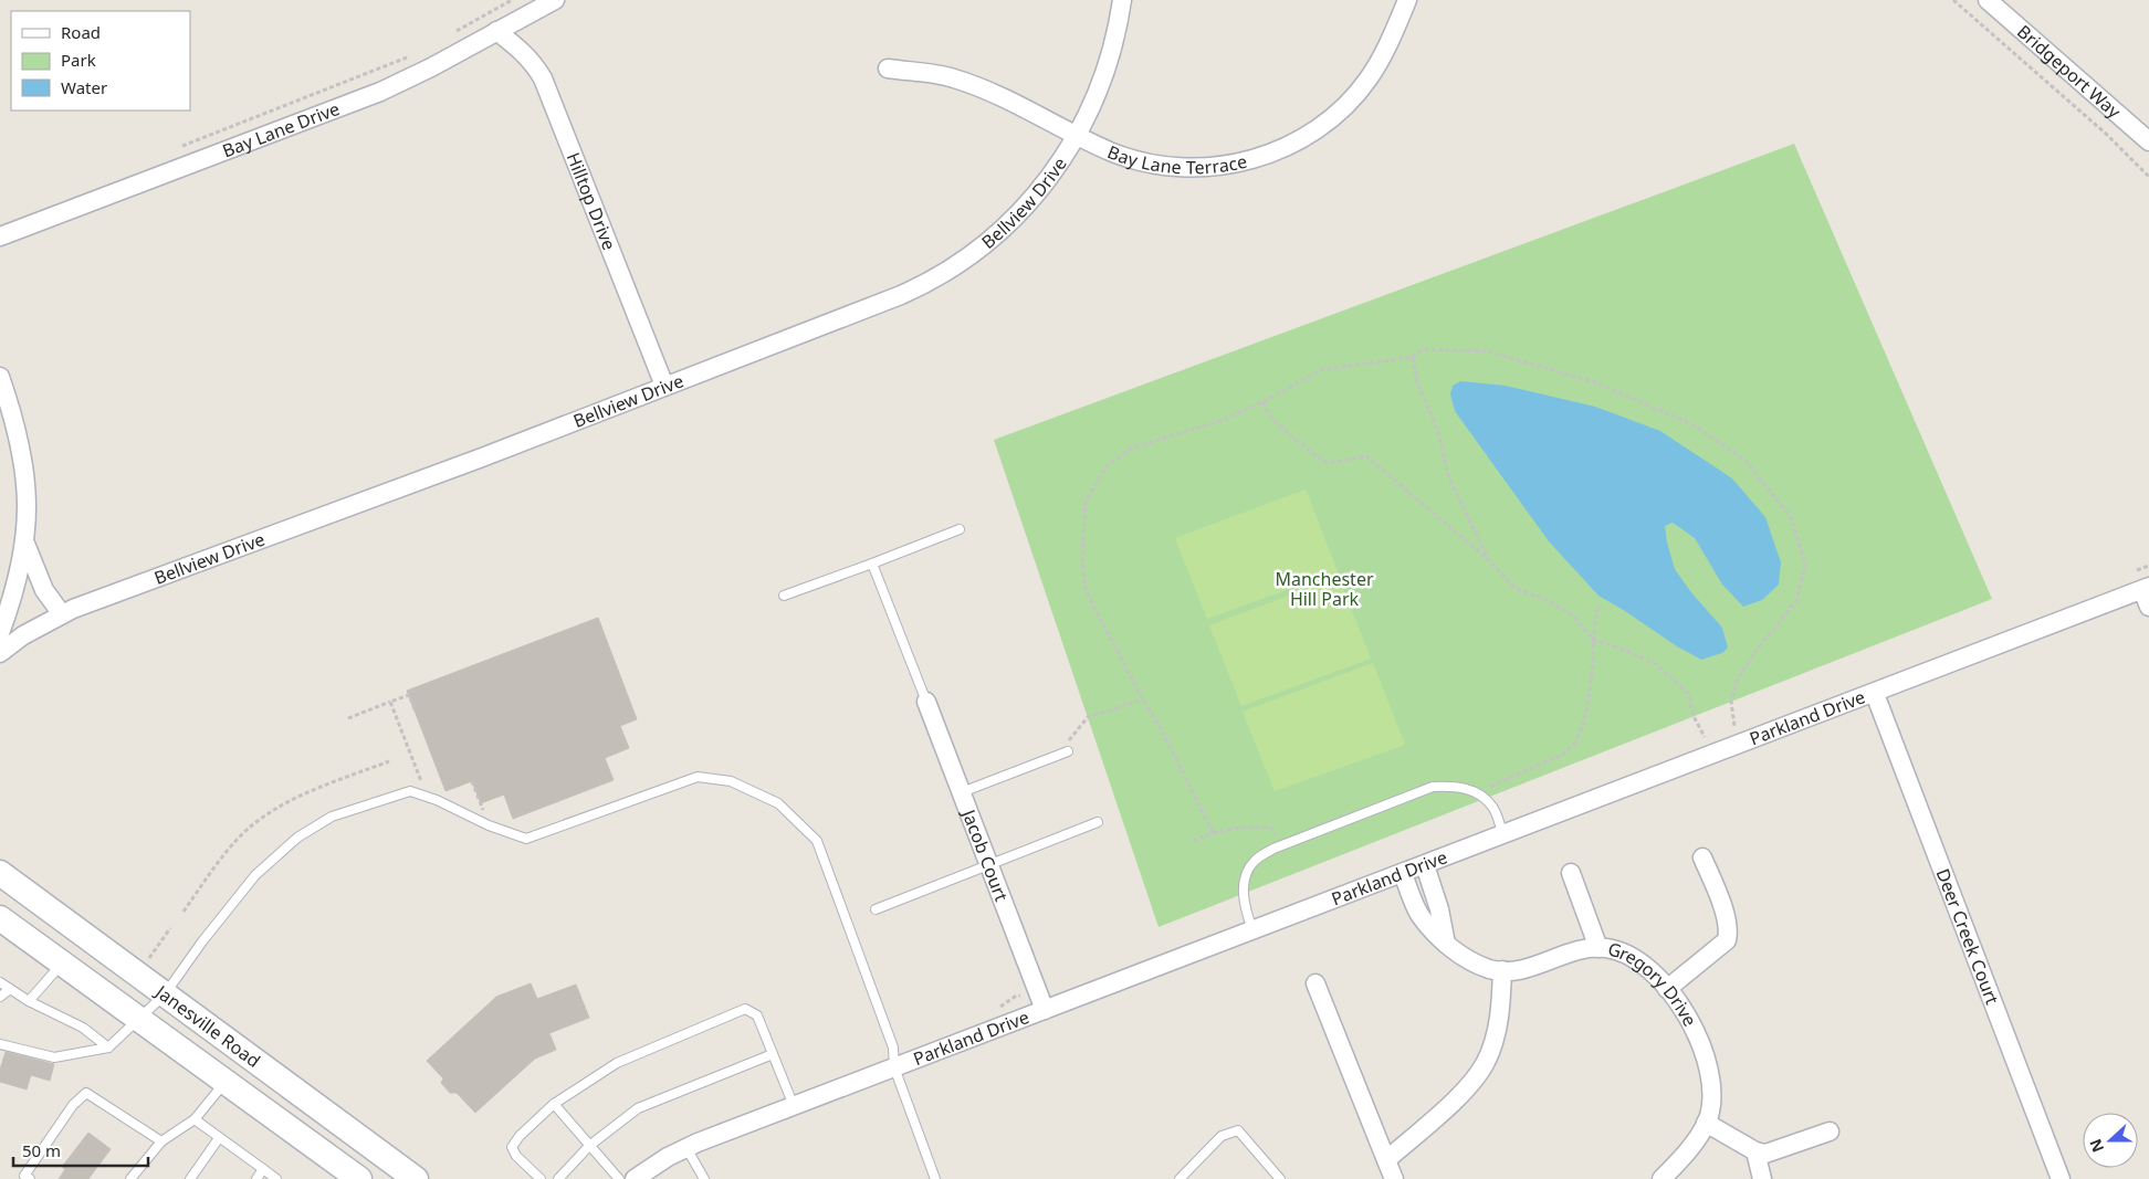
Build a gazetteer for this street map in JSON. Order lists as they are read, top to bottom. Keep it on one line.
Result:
{"streets":{"main road":["Janesville Road"],"street":["Bridgeport Way","Bay Lane Drive","Bay Lane Terrace","Hilltop Drive","Bellview Drive","Parkland Drive","Jacob Court","Deer Creek Court","Gregory Drive"]},"crossings":[["Bay Lane Drive","Hilltop Drive"],["Bay Lane Terrace","Bellview Drive"],["Hilltop Drive","Bellview Drive"],["Parkland Drive","Jacob Court"],["Parkland Drive","Deer Creek Court"],["Parkland Drive","Gregory Drive"]],"parks":["Manchester Hill Park"],"legend":["Road","Park","Water"],"scale_bar":"50 m","north":"left"}
